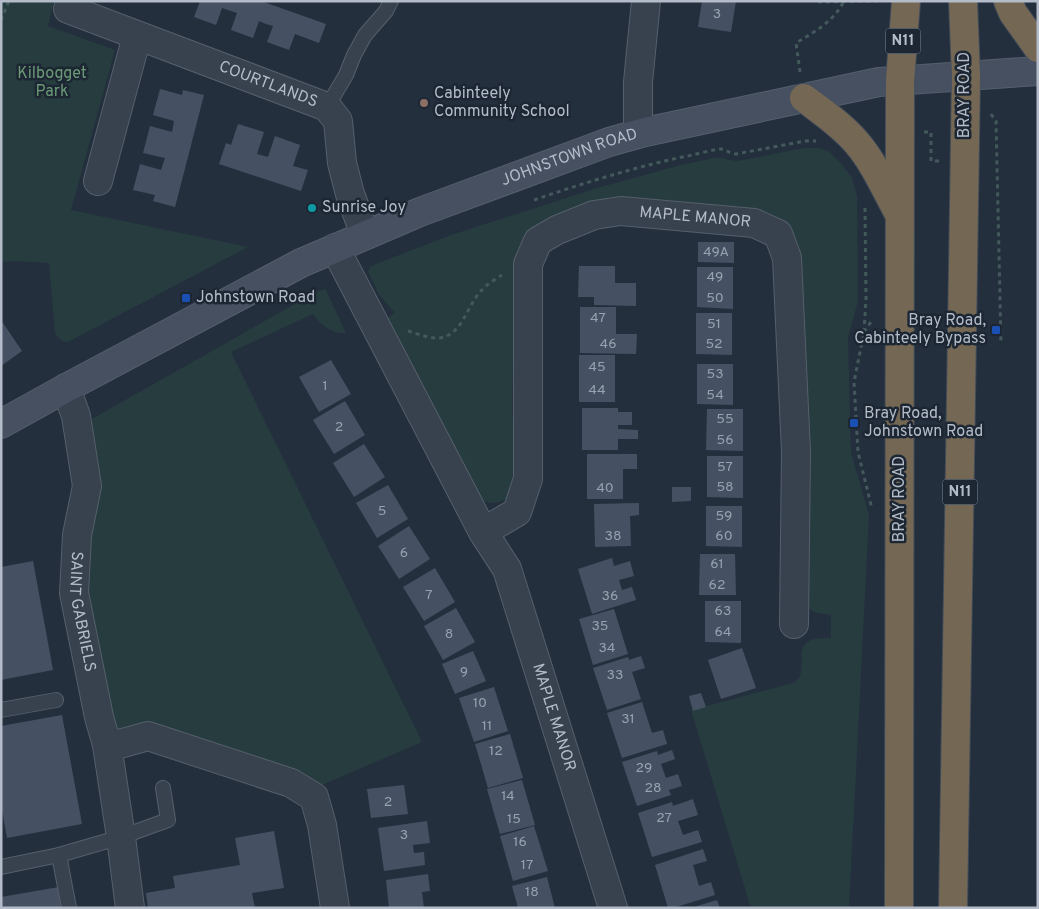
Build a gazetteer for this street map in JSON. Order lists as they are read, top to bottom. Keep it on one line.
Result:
{"streets":{"highway":["N11","BRAY ROAD"],"street":["COURTLANDS","JOHNSTOWN ROAD","MAPLE MANOR","SAINT GABRIELS"]},"crossings":[["COURTLANDS","JOHNSTOWN ROAD"],["BRAY ROAD","JOHNSTOWN ROAD"],["JOHNSTOWN ROAD","MAPLE MANOR"],["JOHNSTOWN ROAD","SAINT GABRIELS"]],"parks":["Kilbogget Park"],"places":{"other":["Cabinteely Community School","Sunrise Joy"],"transit":["Johnstown Road","Bray Road, Cabinteely Bypass","Bray Road, Johnstown Road"]},"house_numbers":["3","49A","49","50","47","51","46","52","45","53","1","44","54","55","2","56","57","58","40","5","59","38","60","6","61","62","7","36","63","35","64","8","34","9","33","10","31","11","12","29","28","14","2","27","15","3","16","17","18"]}
